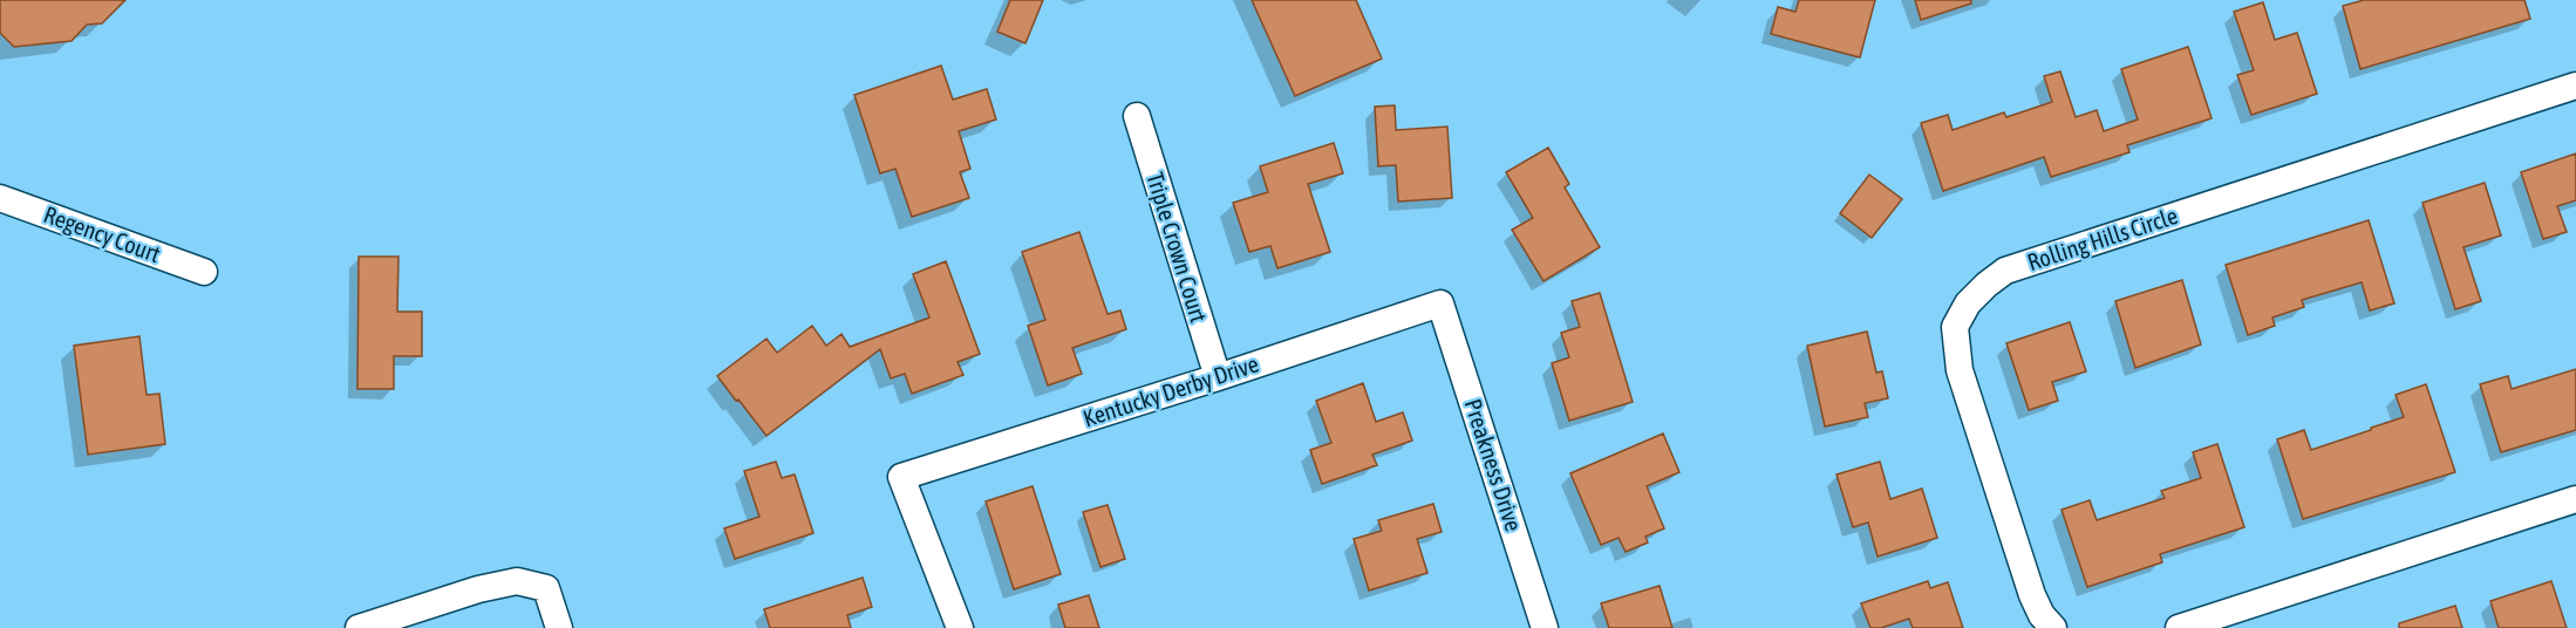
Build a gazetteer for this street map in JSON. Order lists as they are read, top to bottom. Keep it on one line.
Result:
{"streets":{"street":["Regency Court","Rolling Hills Circle","Triple Crown Court","Kentucky Derby Drive","Preakness Drive"]},"crossings":[["Triple Crown Court","Kentucky Derby Drive"],["Kentucky Derby Drive","Preakness Drive"]]}
